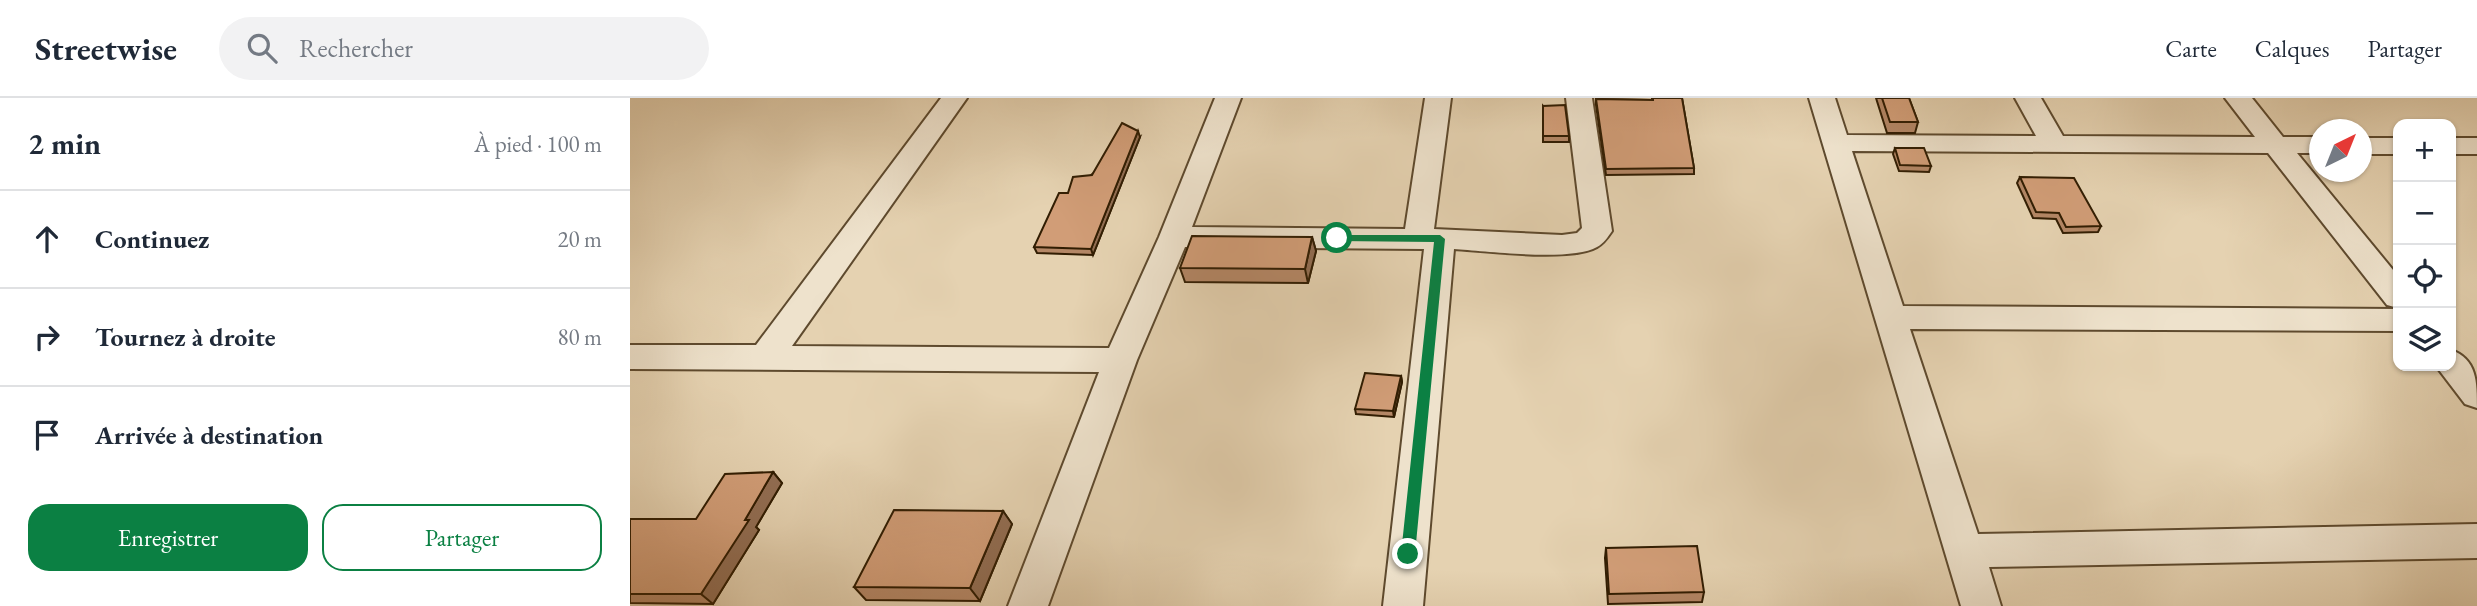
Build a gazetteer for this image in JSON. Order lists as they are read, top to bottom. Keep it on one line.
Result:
{"north":"top right","page":{"header":"Streetwise","search":"Rechercher","nav":["Carte","Calques","Partager"],"heading":["2 min","À pied · 100 m"],"map_buttons":["+","−"],"list":[["Continuez","20 m"],["Tournez à droite","80 m"],"Arrivée à destination"],"buttons":["Enregistrer","Partager"]}}
